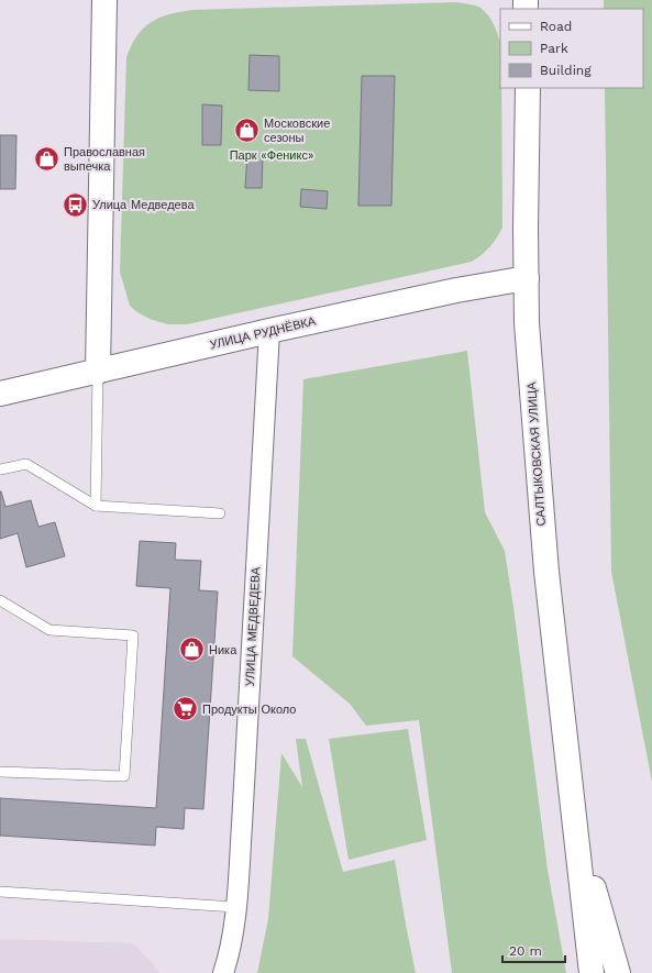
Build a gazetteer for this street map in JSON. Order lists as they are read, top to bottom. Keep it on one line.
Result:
{"streets":{"main road":["УЛИЦА РУДНЁВКА","САЛТЫКОВСКАЯ УЛИЦА"],"street":["УЛИЦА МЕДВЕДЕВА"]},"crossings":[["УЛИЦА РУДНЁВКА","САЛТЫКОВСКАЯ УЛИЦА"],["УЛИЦА РУДНЁВКА","УЛИЦА МЕДВЕДЕВА"]],"parks":["Парк «Феникс»"],"places":{"shop":["Московские сезоны","Православная выпечка","Ника"],"bus stop":["Улица Медведева"],"supermarket":["Продукты Около"]},"legend":["Road","Park","Building"],"scale_bar":"20 m"}
